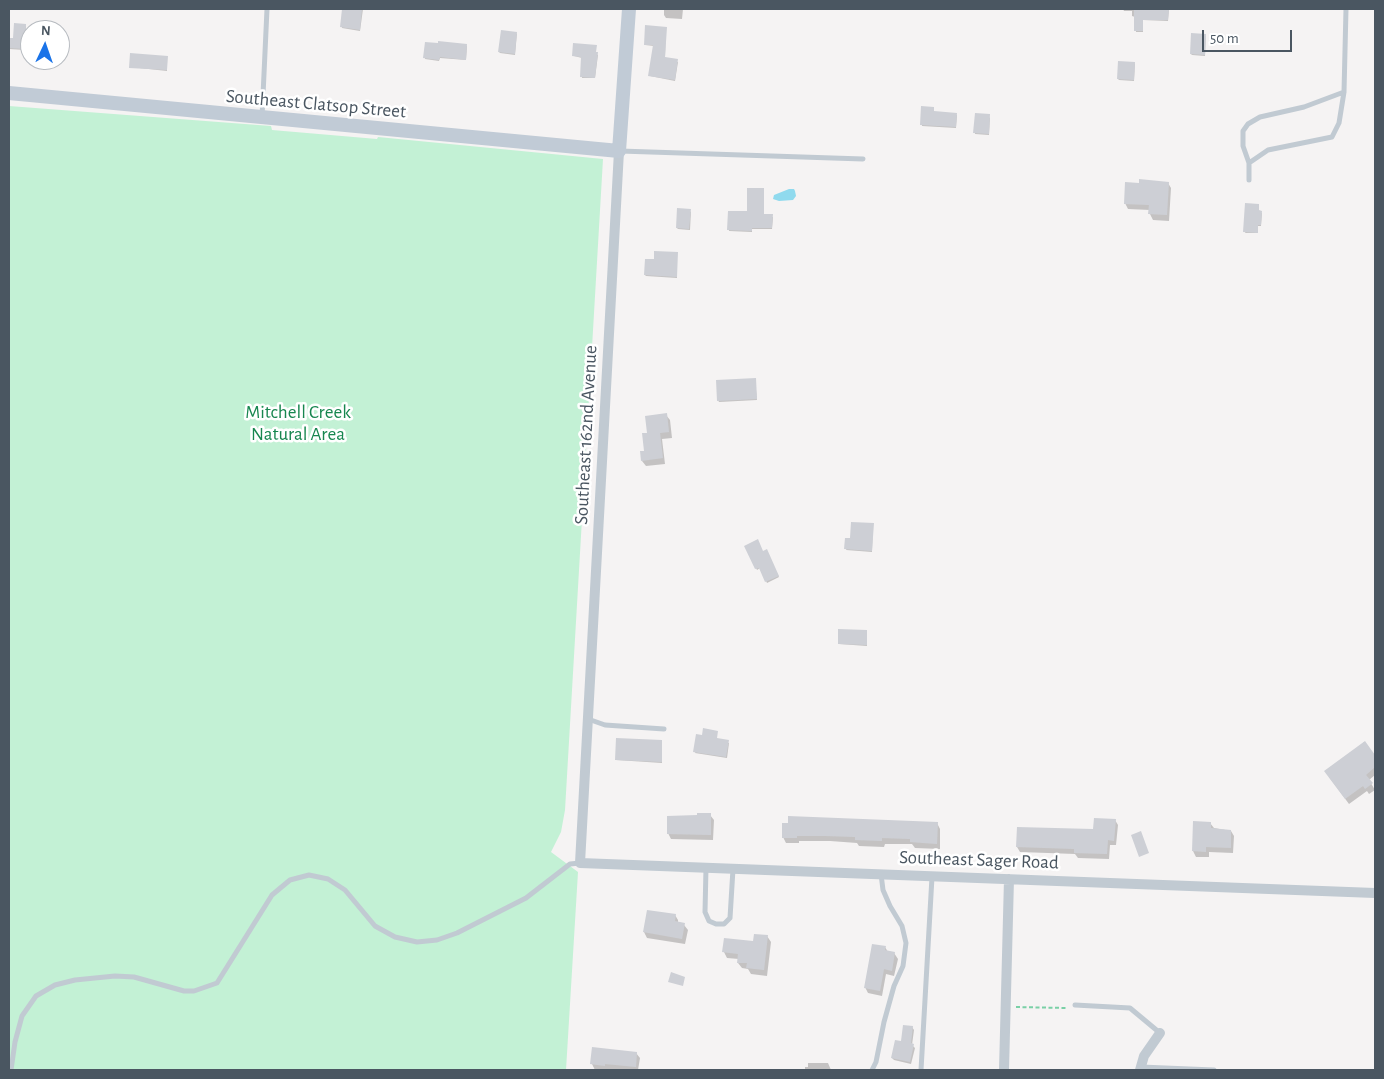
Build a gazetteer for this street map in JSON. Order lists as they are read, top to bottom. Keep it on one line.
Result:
{"streets":{"street":["Southeast Clatsop Street","Southeast 162nd Avenue","Southeast Sager Road"]},"crossings":[["Southeast Clatsop Street","Southeast 162nd Avenue"],["Southeast 162nd Avenue","Southeast Sager Road"]],"parks":["Mitchell Creek Natural Area"],"scale_bar":"50 m","north":"top"}
